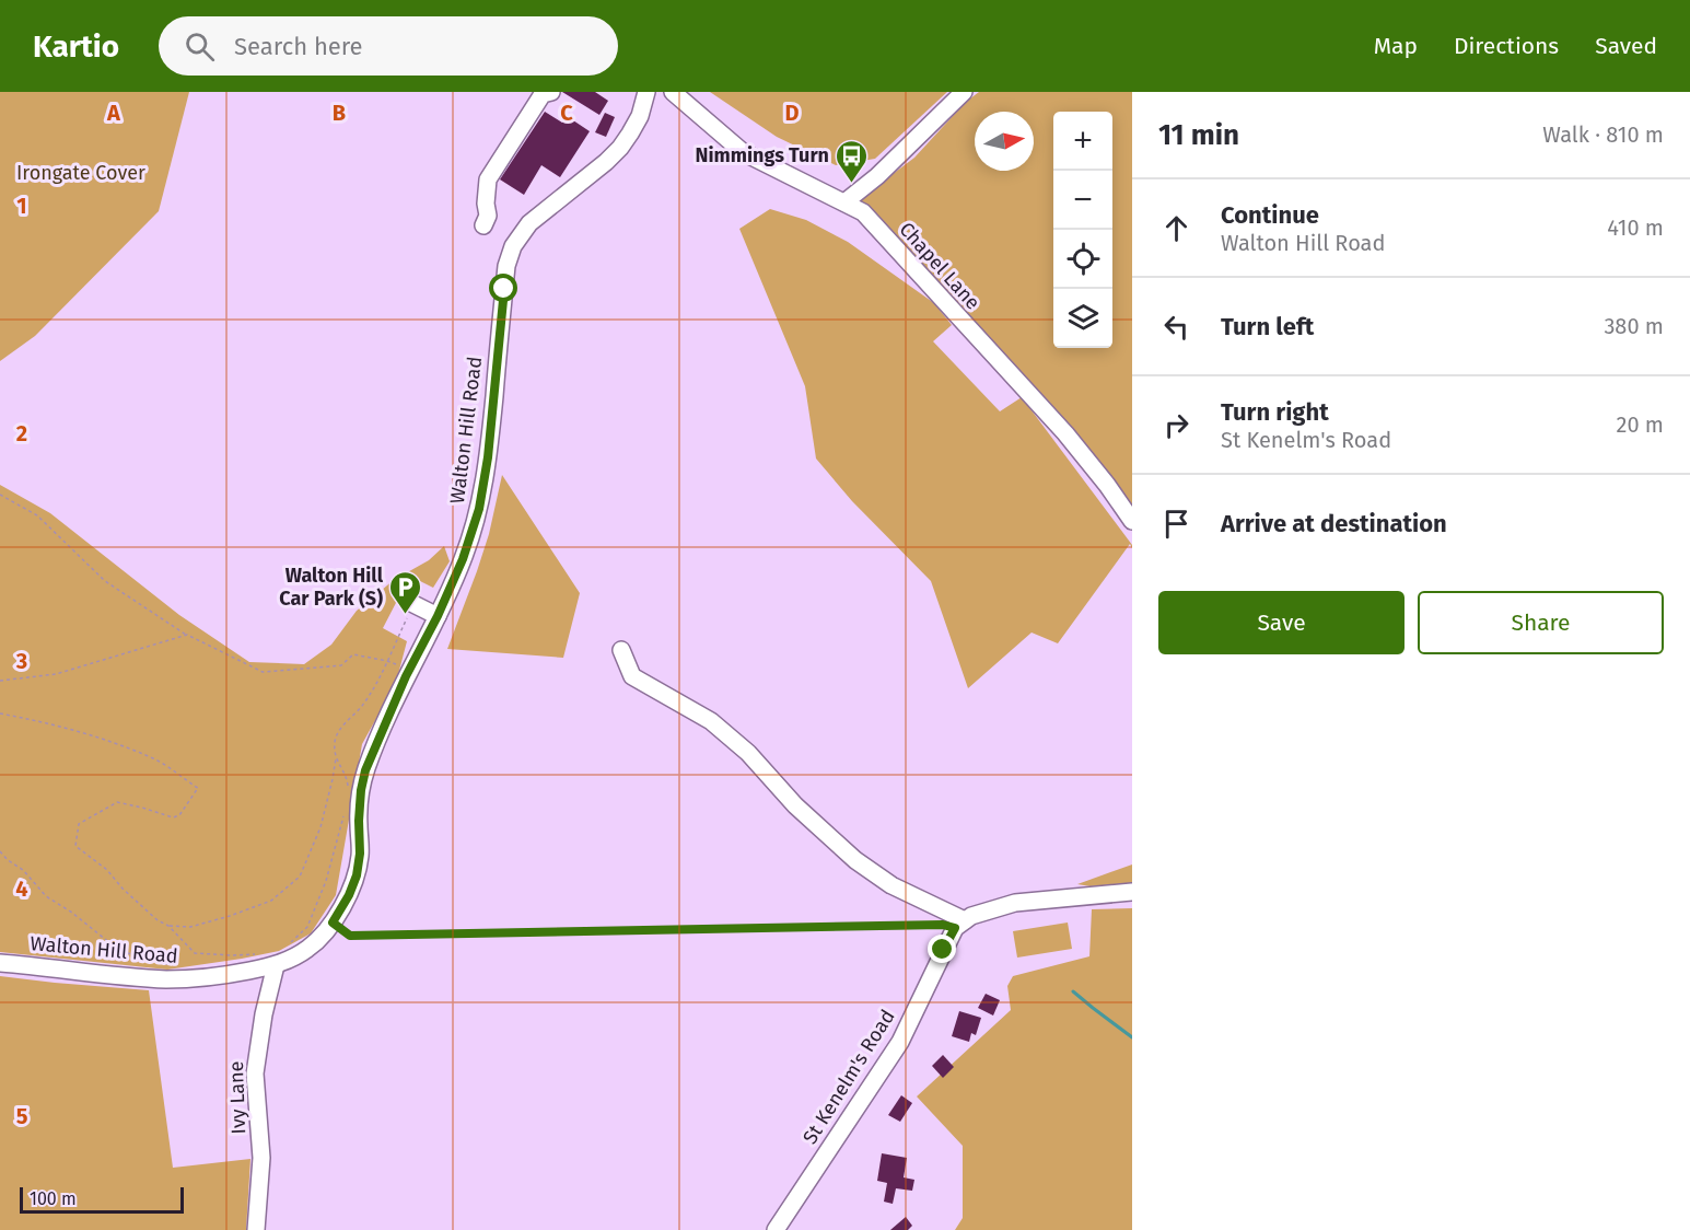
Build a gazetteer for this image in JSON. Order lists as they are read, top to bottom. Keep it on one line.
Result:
{"streets":{"street":["Chapel Lane","Walton Hill Road","St Kenelm's Road","Ivy Lane"]},"crossings":[["Walton Hill Road","Ivy Lane"]],"parks":["Irongate Cover"],"places":{"bus stop":["Nimmings Turn"],"parking":["Walton Hill Car Park (S)"]},"scale_bar":"100 m","north":"right","page":{"header":"Kartio","search":"Search here","nav":["Map","Directions","Saved"],"heading":["11 min","Walk · 810 m"],"map_buttons":["+","−"],"list":[["Continue","Walton Hill Road","410 m"],["Turn left","380 m"],["Turn right","St Kenelm's Road","20 m"],"Arrive at destination"],"buttons":["Save","Share"],"scale":"100 m"},"grid":{"columns":["A","B","C","D"],"rows":["1","2","3","4","5"]}}
